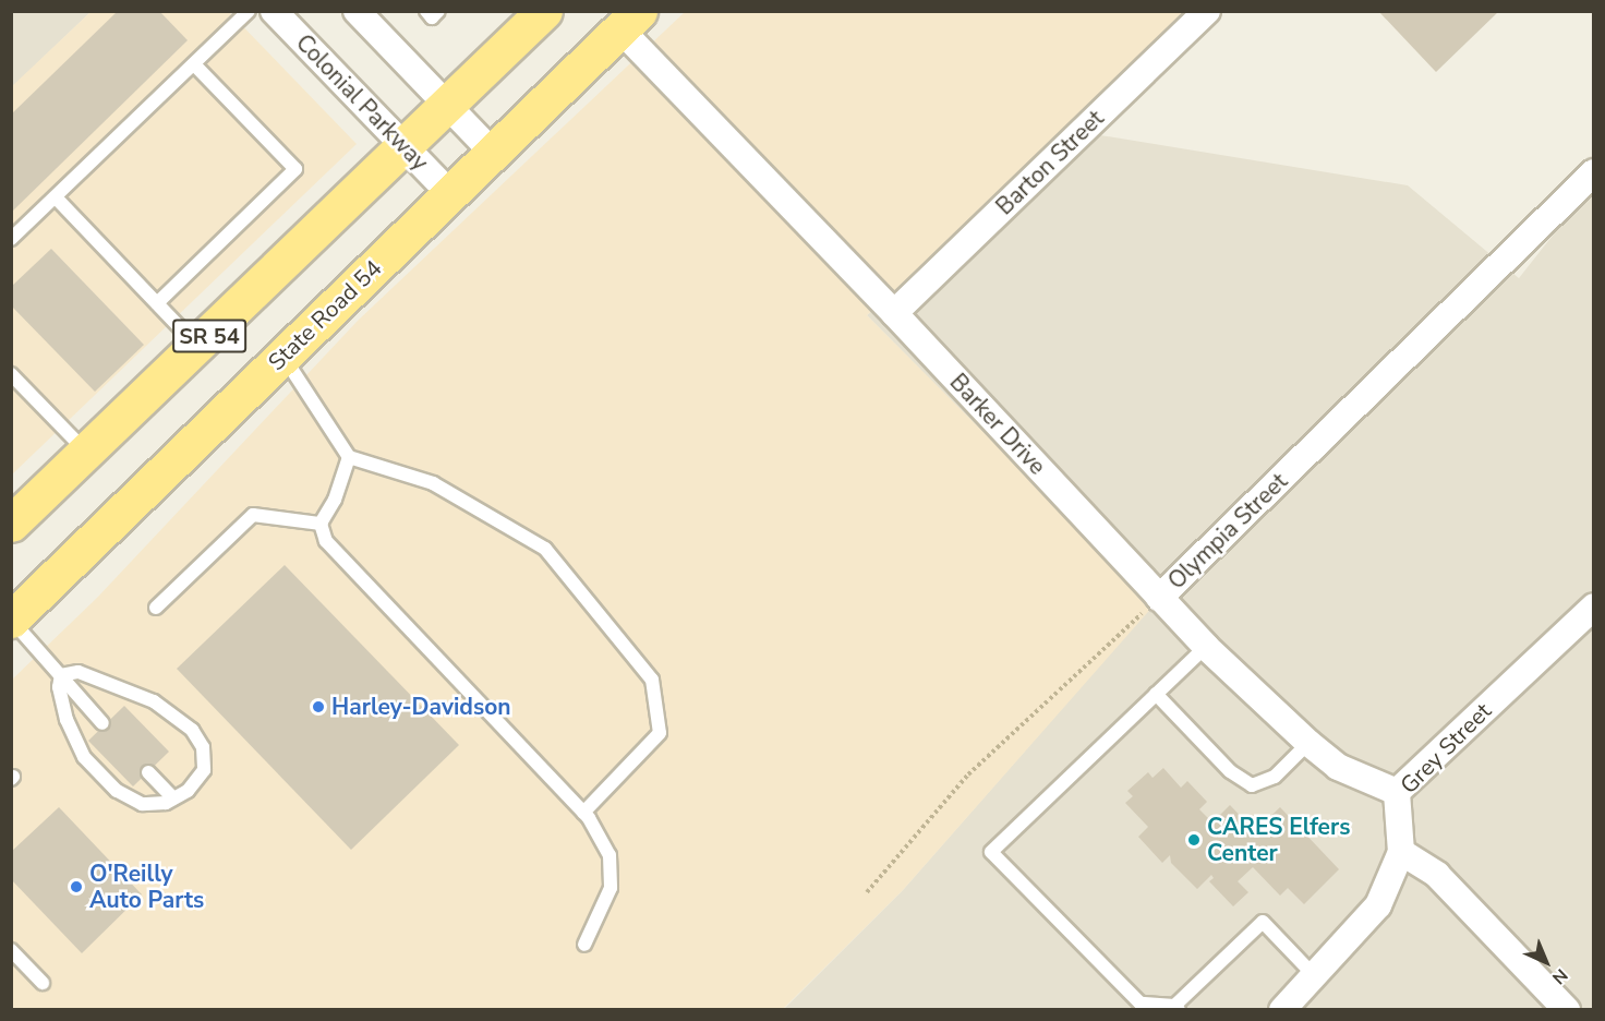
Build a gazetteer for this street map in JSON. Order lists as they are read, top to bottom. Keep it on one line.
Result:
{"streets":{"main road":["State Road 54","SR 54"],"street":["Colonial Parkway","Barton Street","Barker Drive","Olympia Street","Grey Street"]},"crossings":[["Colonial Parkway","State Road 54"],["Colonial Parkway","SR 54"],["Barton Street","Barker Drive"],["State Road 54","Barker Drive"],["Barker Drive","Olympia Street"],["Barker Drive","Grey Street"]],"places":["Harley-Davidson","CARES Elfers Center","O'Reilly Auto Parts"],"north":"bottom right"}
